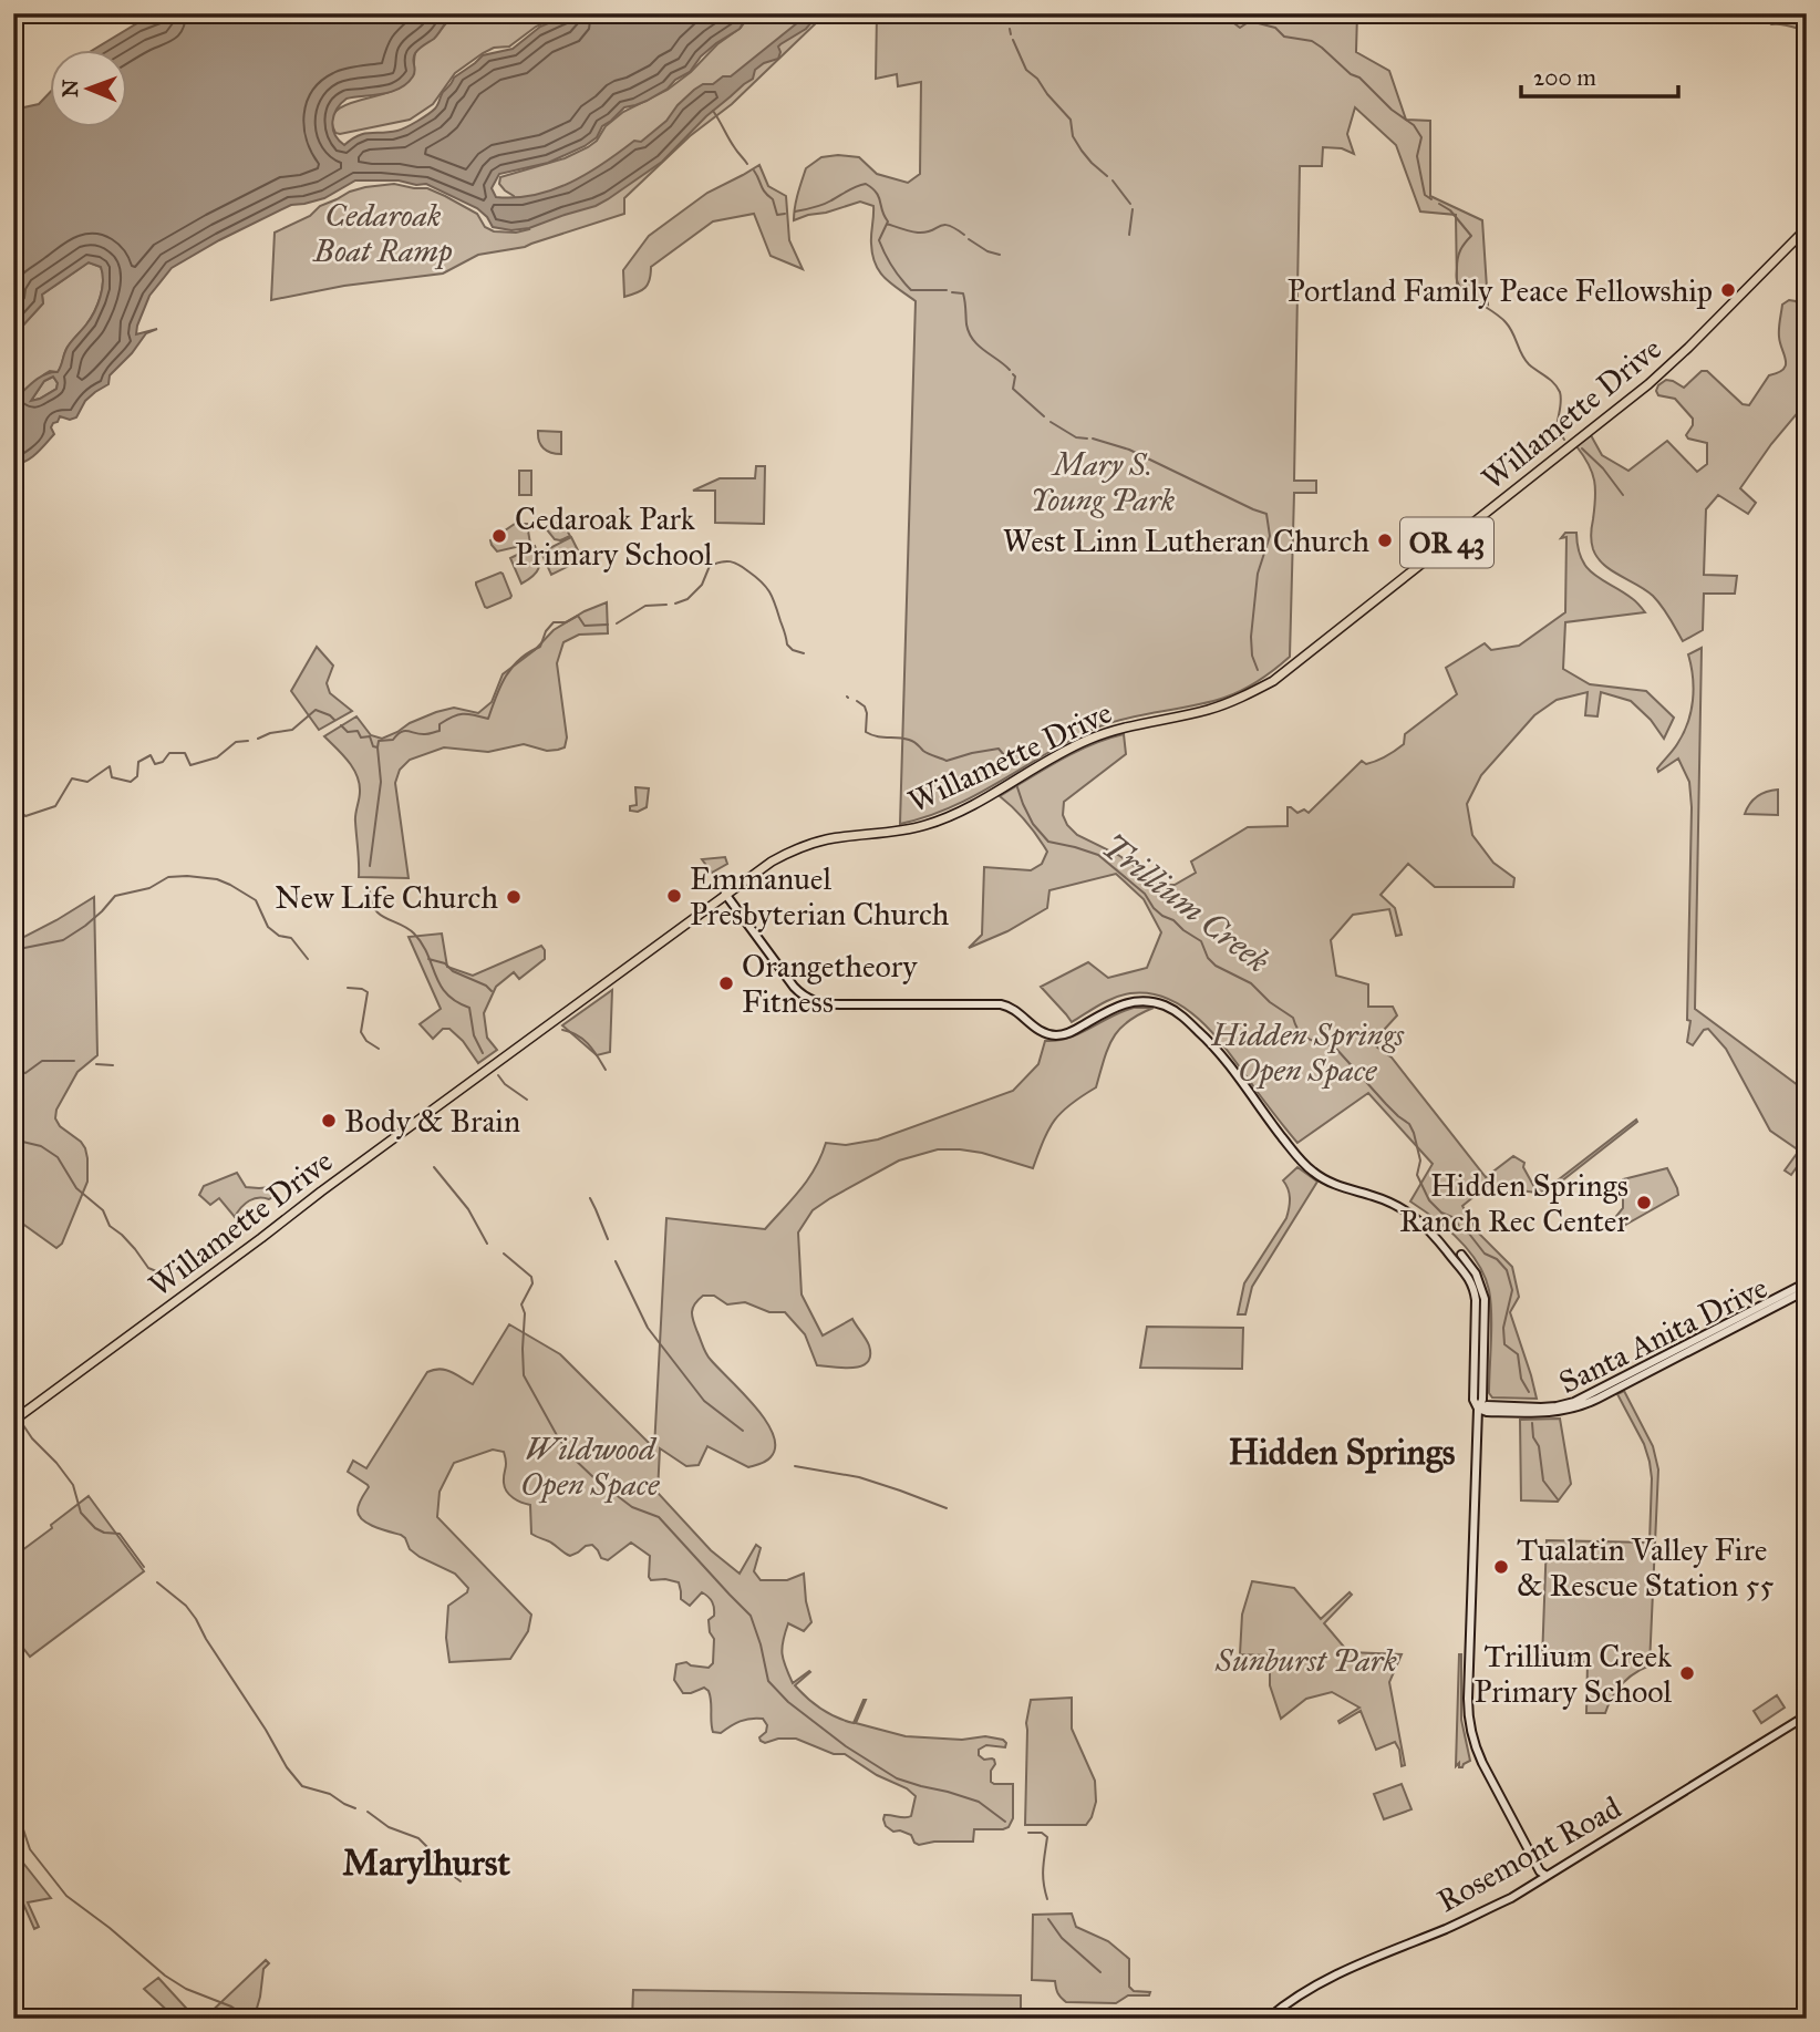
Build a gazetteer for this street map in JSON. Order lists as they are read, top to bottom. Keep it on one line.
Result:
{"streets":{"main road":["Willamette Drive","OR 43","Santa Anita Drive","Rosemont Road"]},"districts":["Hidden Springs","Marylhurst"],"water":["Trillium Creek"],"parks":["Cedaroak Boat Ramp","Mary S. Young Park","Hidden Springs Open Space","Wildwood Open Space","Sunburst Park"],"places":["Portland Family Peace Fellowship","Cedaroak Park Primary School","West Linn Lutheran Church","Emmanuel Presbyterian Church","New Life Church","Orangetheory Fitness","Body & Brain","Hidden Springs Ranch Rec Center","Tualatin Valley Fire & Rescue Station 55","Trillium Creek Primary School"],"scale_bar":"200 m","north":"left"}
